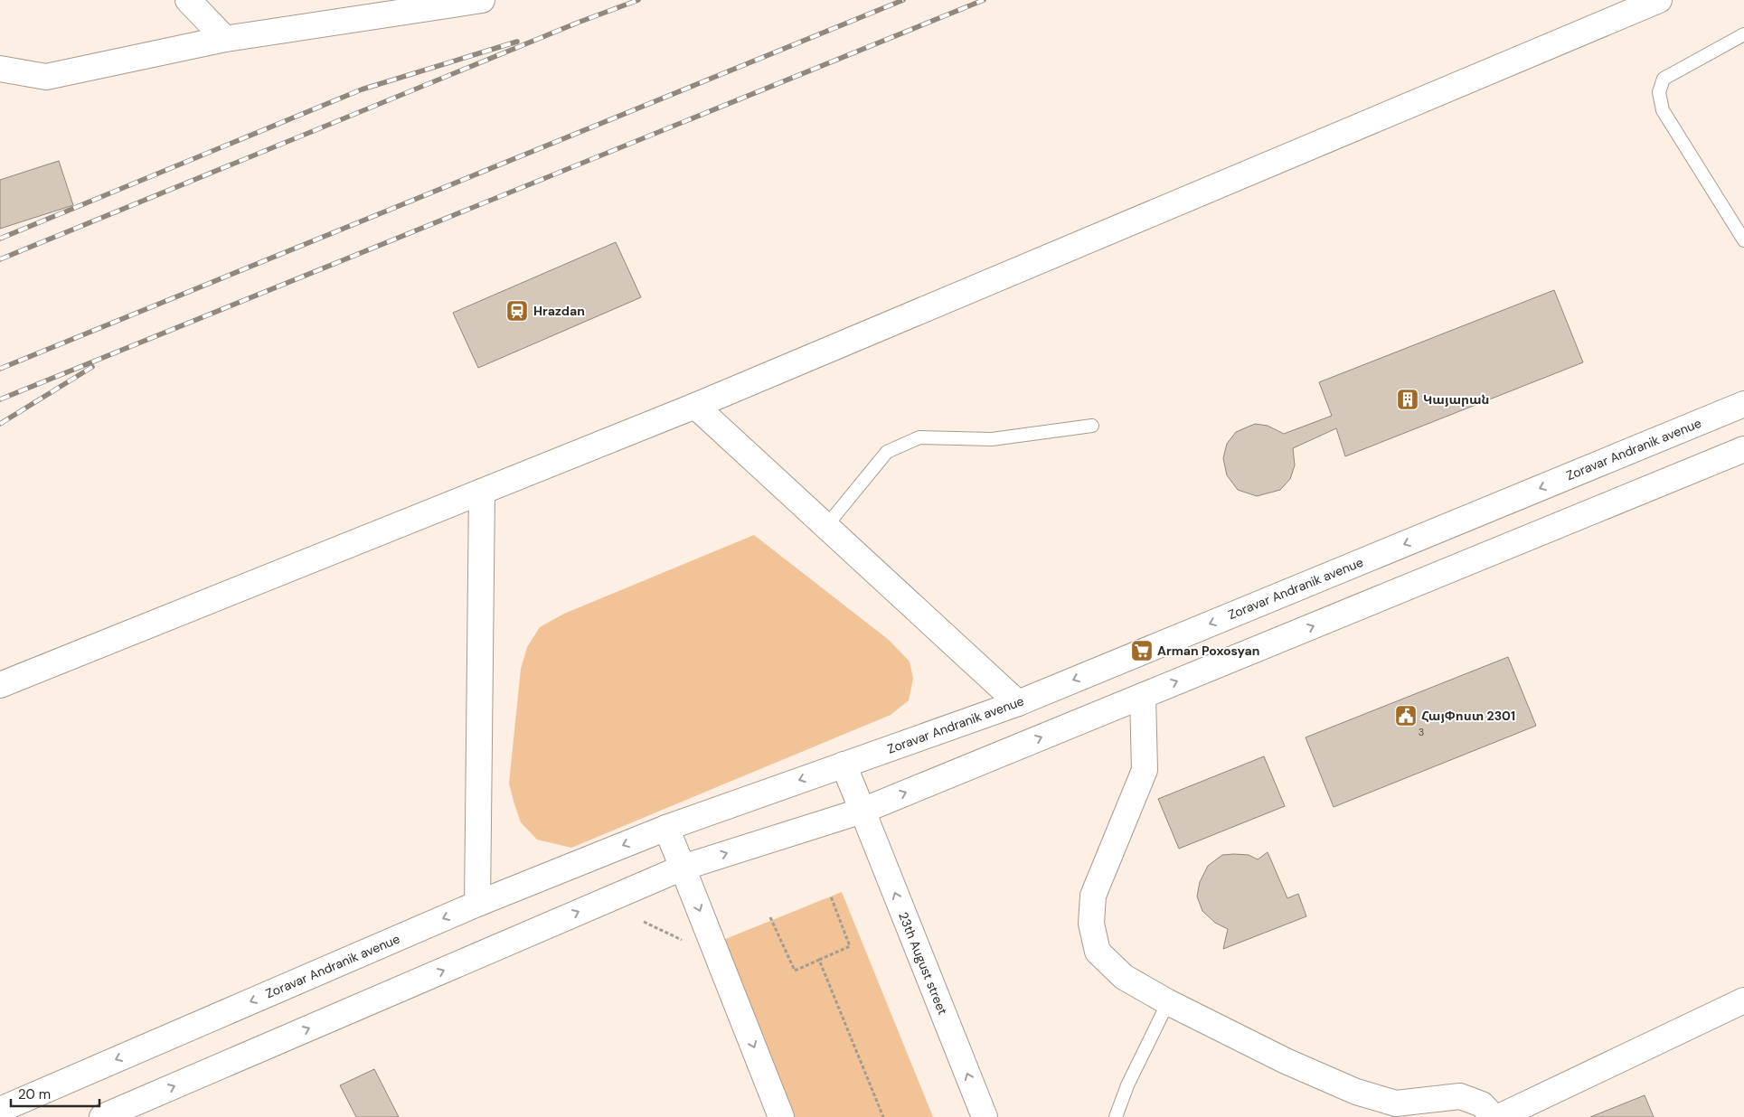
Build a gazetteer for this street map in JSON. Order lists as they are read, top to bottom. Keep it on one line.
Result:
{"streets":{"street":["Zoravar Andranik avenue","23th August street"]},"places":{"station":["Hrazdan"],"building":["Կայարան"],"supermarket":["Arman Poxosyan"],"public building":["ՀայՓոստ 2301"]},"house_numbers":["3"],"scale_bar":"20 m"}
